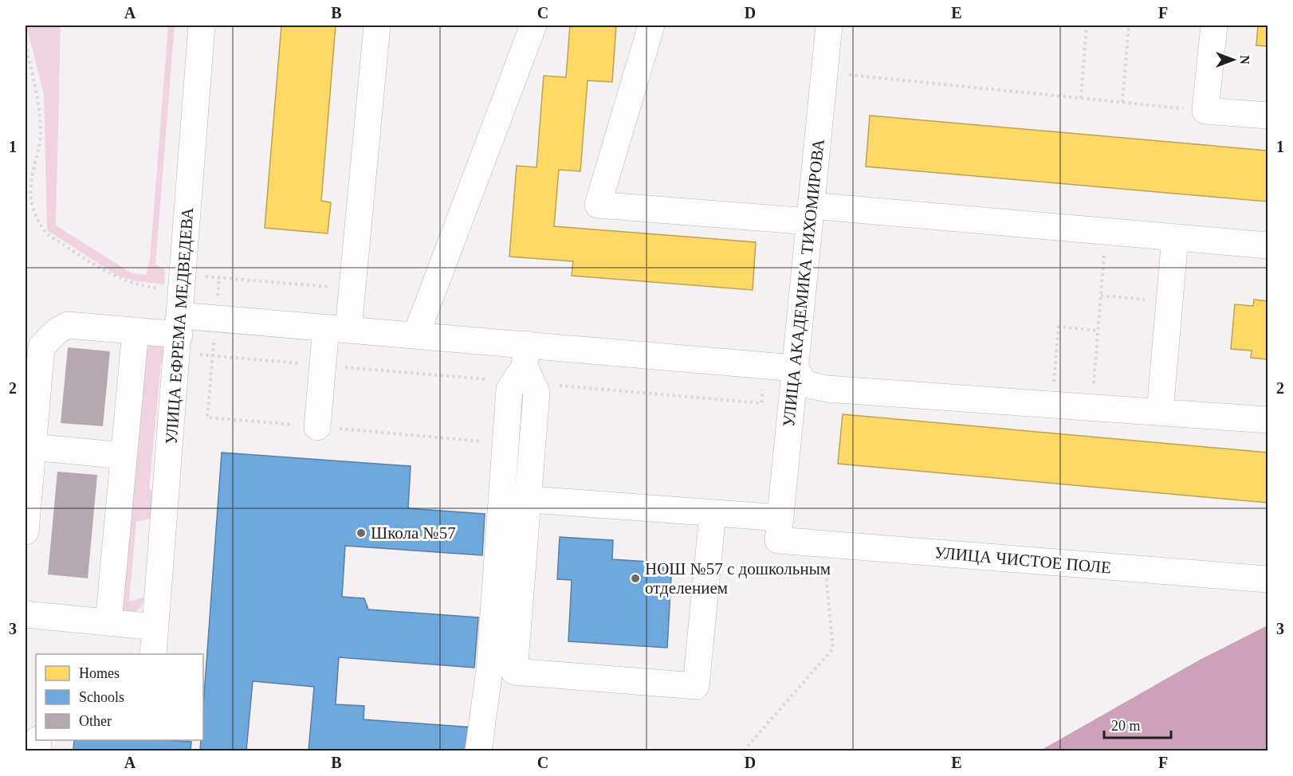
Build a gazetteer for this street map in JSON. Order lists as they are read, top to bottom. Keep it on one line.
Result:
{"streets":{"street":["УЛИЦА АКАДЕМИКА ТИХОМИРОВА","УЛИЦА ЕФРЕМА МЕДВЕДЕВА","УЛИЦА ЧИСТОЕ ПОЛЕ"]},"crossings":[["УЛИЦА АКАДЕМИКА ТИХОМИРОВА","УЛИЦА ЧИСТОЕ ПОЛЕ"]],"places":["Школа №57","НОШ №57 с дошкольным отделением"],"legend":["Homes","Schools","Other"],"scale_bar":"20 m","north":"right","grid":{"columns":["A","B","C","D","E","F"],"rows":["1","2","3"]}}
